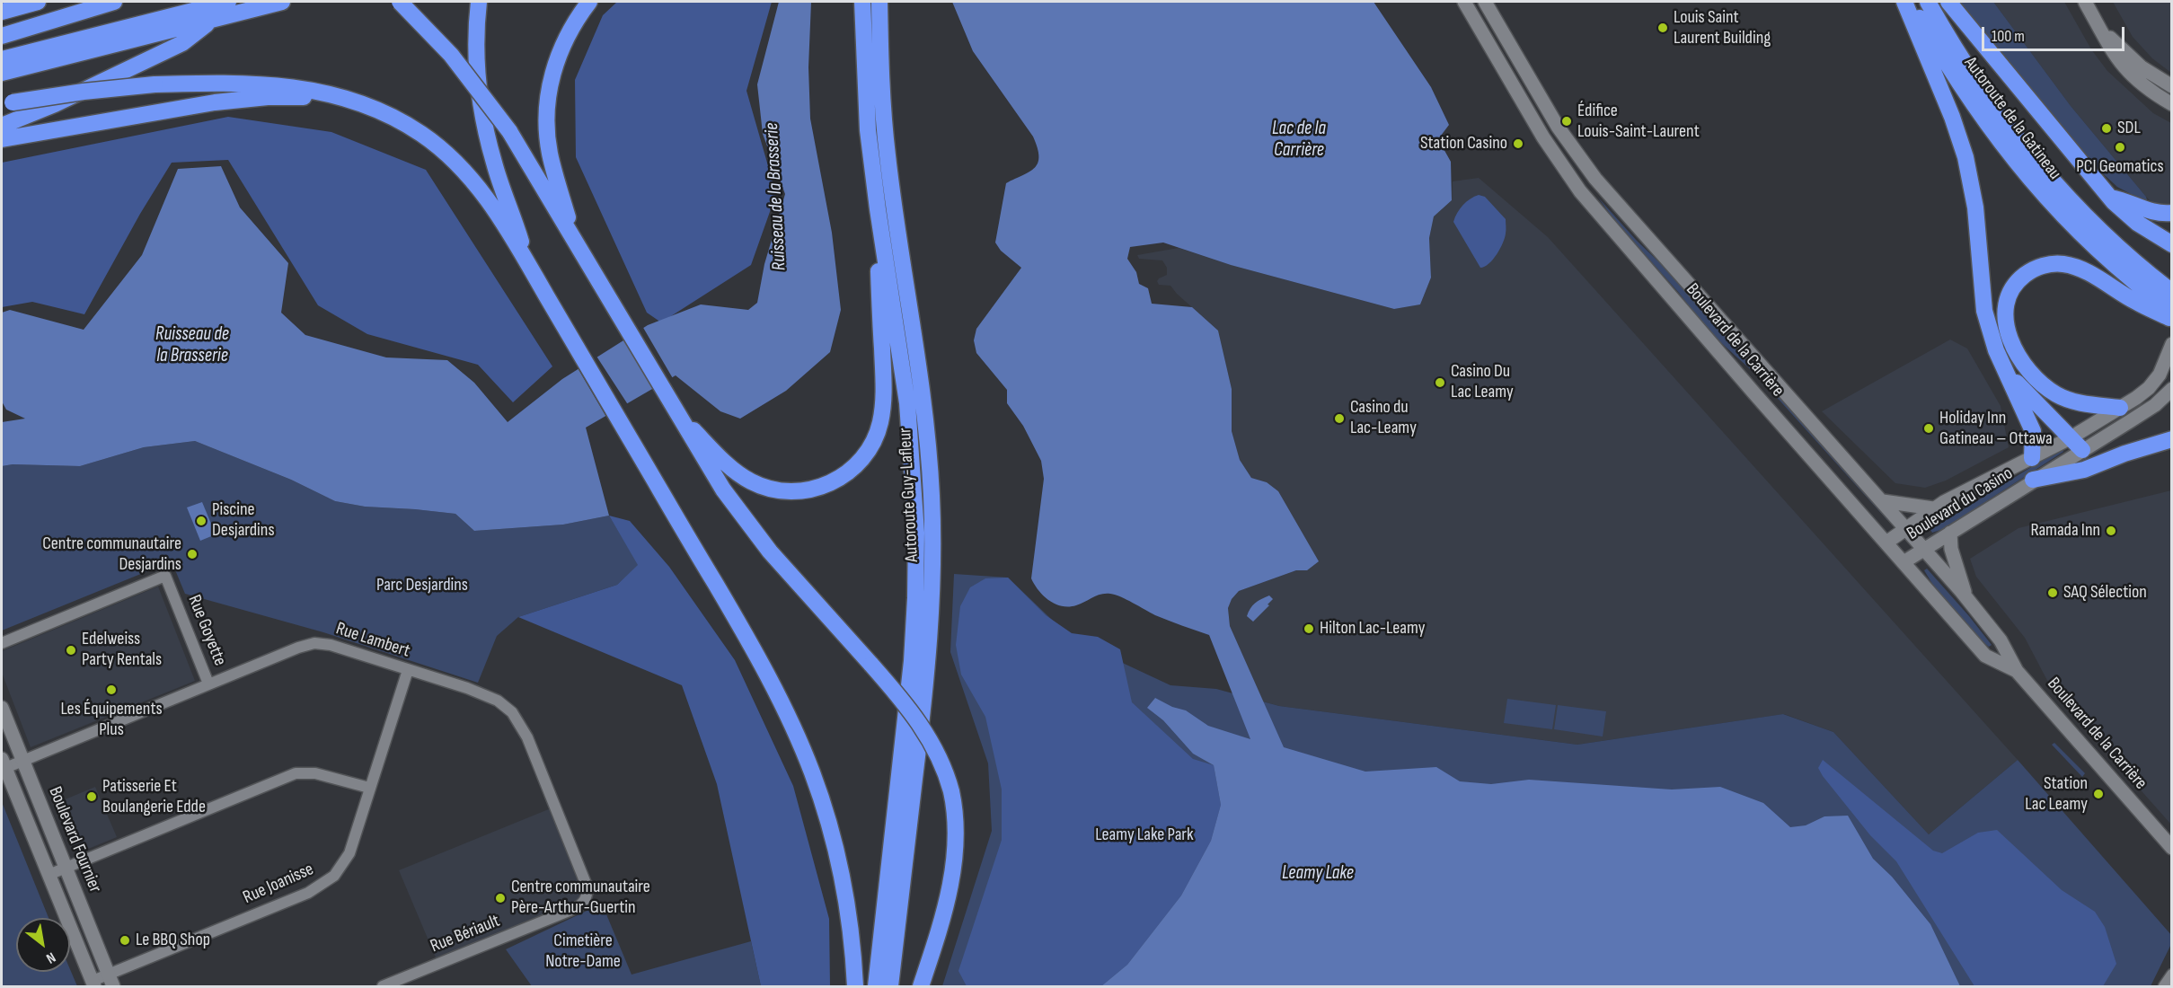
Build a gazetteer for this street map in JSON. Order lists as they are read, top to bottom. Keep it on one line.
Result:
{"streets":{"highway":["Autoroute de la Gatineau","Autoroute Guy-Lafleur"],"main road":["Boulevard de la Carrière","Boulevard du Casino","Boulevard Fournier"],"street":["Rue Goyette","Rue Lambert","Rue Joanisse","Rue Bériault"]},"crossings":[["Boulevard de la Carrière","Boulevard du Casino"],["Rue Goyette","Rue Lambert"],["Rue Lambert","Boulevard Fournier"],["Rue Lambert","Rue Joanisse"],["Rue Lambert","Rue Bériault"],["Boulevard Fournier","Rue Joanisse"]],"water":["Lac de la Carrière","Ruisseau de la Brasserie","Leamy Lake"],"parks":["Parc Desjardins","Leamy Lake Park","Cimetière Notre-Dame"],"places":["Louis Saint Laurent Building","Édifice Louis-Saint-Laurent","SDL","Station Casino","PCI Geomatics","Casino Du Lac Leamy","Casino du Lac-Leamy","Holiday Inn Gatineau – Ottawa","Piscine Desjardins","Ramada Inn","Centre communautaire Desjardins","SAQ Sélection","Hilton Lac-Leamy","Edelweiss Party Rentals","Les Équipements Plus","Station Lac Leamy","Patisserie Et Boulangerie Edde","Centre communautaire Père-Arthur-Guertin","Le BBQ Shop"],"scale_bar":"100 m","north":"bottom right"}
